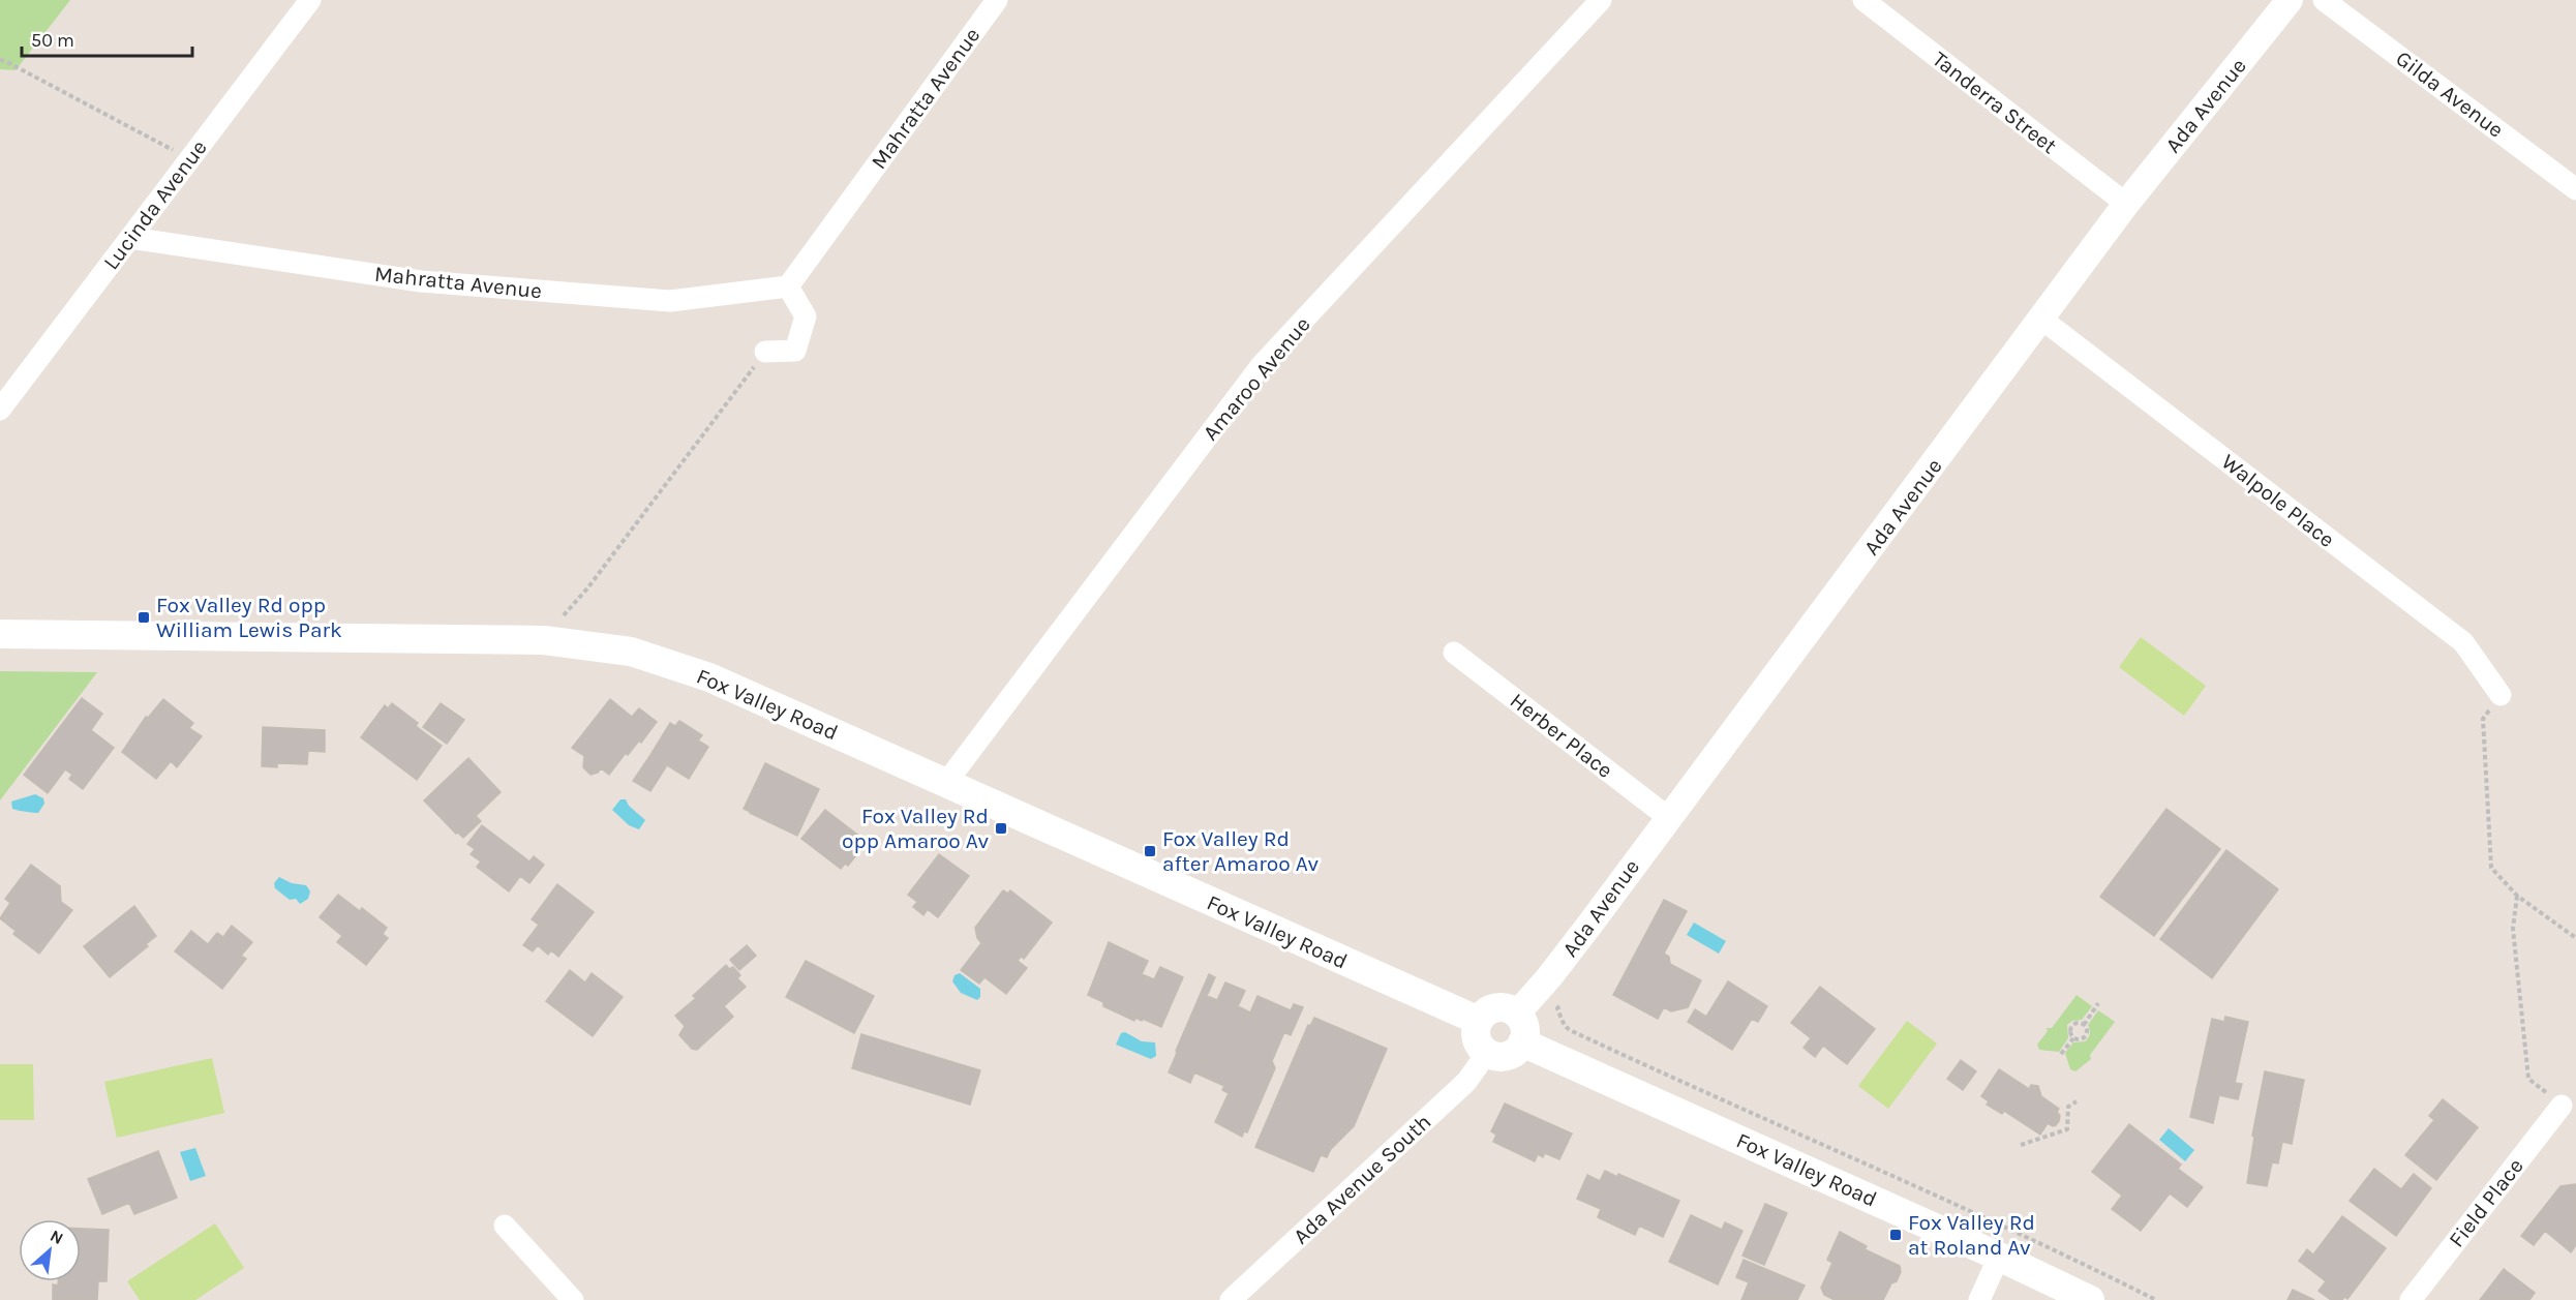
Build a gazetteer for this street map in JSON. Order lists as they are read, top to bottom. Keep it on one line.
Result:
{"streets":{"main road":["Fox Valley Road"],"street":["Gilda Avenue","Mahratta Avenue","Tanderra Street","Ada Avenue","Lucinda Avenue","Amaroo Avenue","Walpole Place","Herber Place","Ada Avenue South","Field Place"]},"crossings":[["Mahratta Avenue","Lucinda Avenue"],["Tanderra Street","Ada Avenue"],["Ada Avenue","Walpole Place"],["Ada Avenue","Fox Valley Road"],["Ada Avenue","Herber Place"],["Ada Avenue","Ada Avenue South"],["Amaroo Avenue","Fox Valley Road"],["Fox Valley Road","Ada Avenue South"]],"places":{"transit":["Fox Valley Rd opp William Lewis Park","Fox Valley Rd opp Amaroo Av","Fox Valley Rd after Amaroo Av","Fox Valley Rd at Roland Av"]},"scale_bar":"50 m","north":"top right"}
